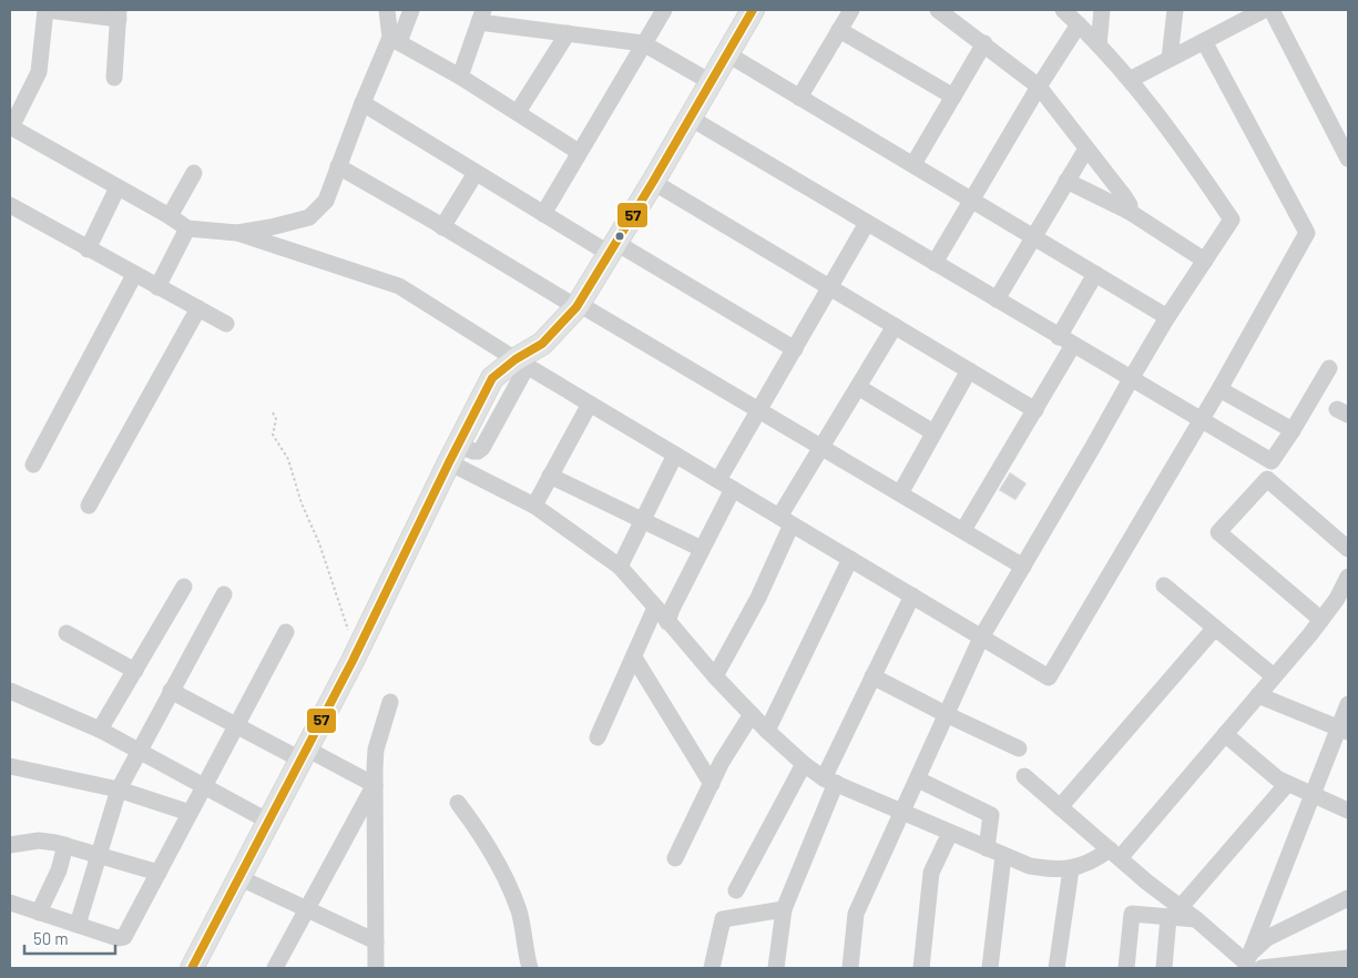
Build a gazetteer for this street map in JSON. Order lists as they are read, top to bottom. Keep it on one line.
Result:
{"lines":["transit line 57"],"scale_bar":"50 m"}
